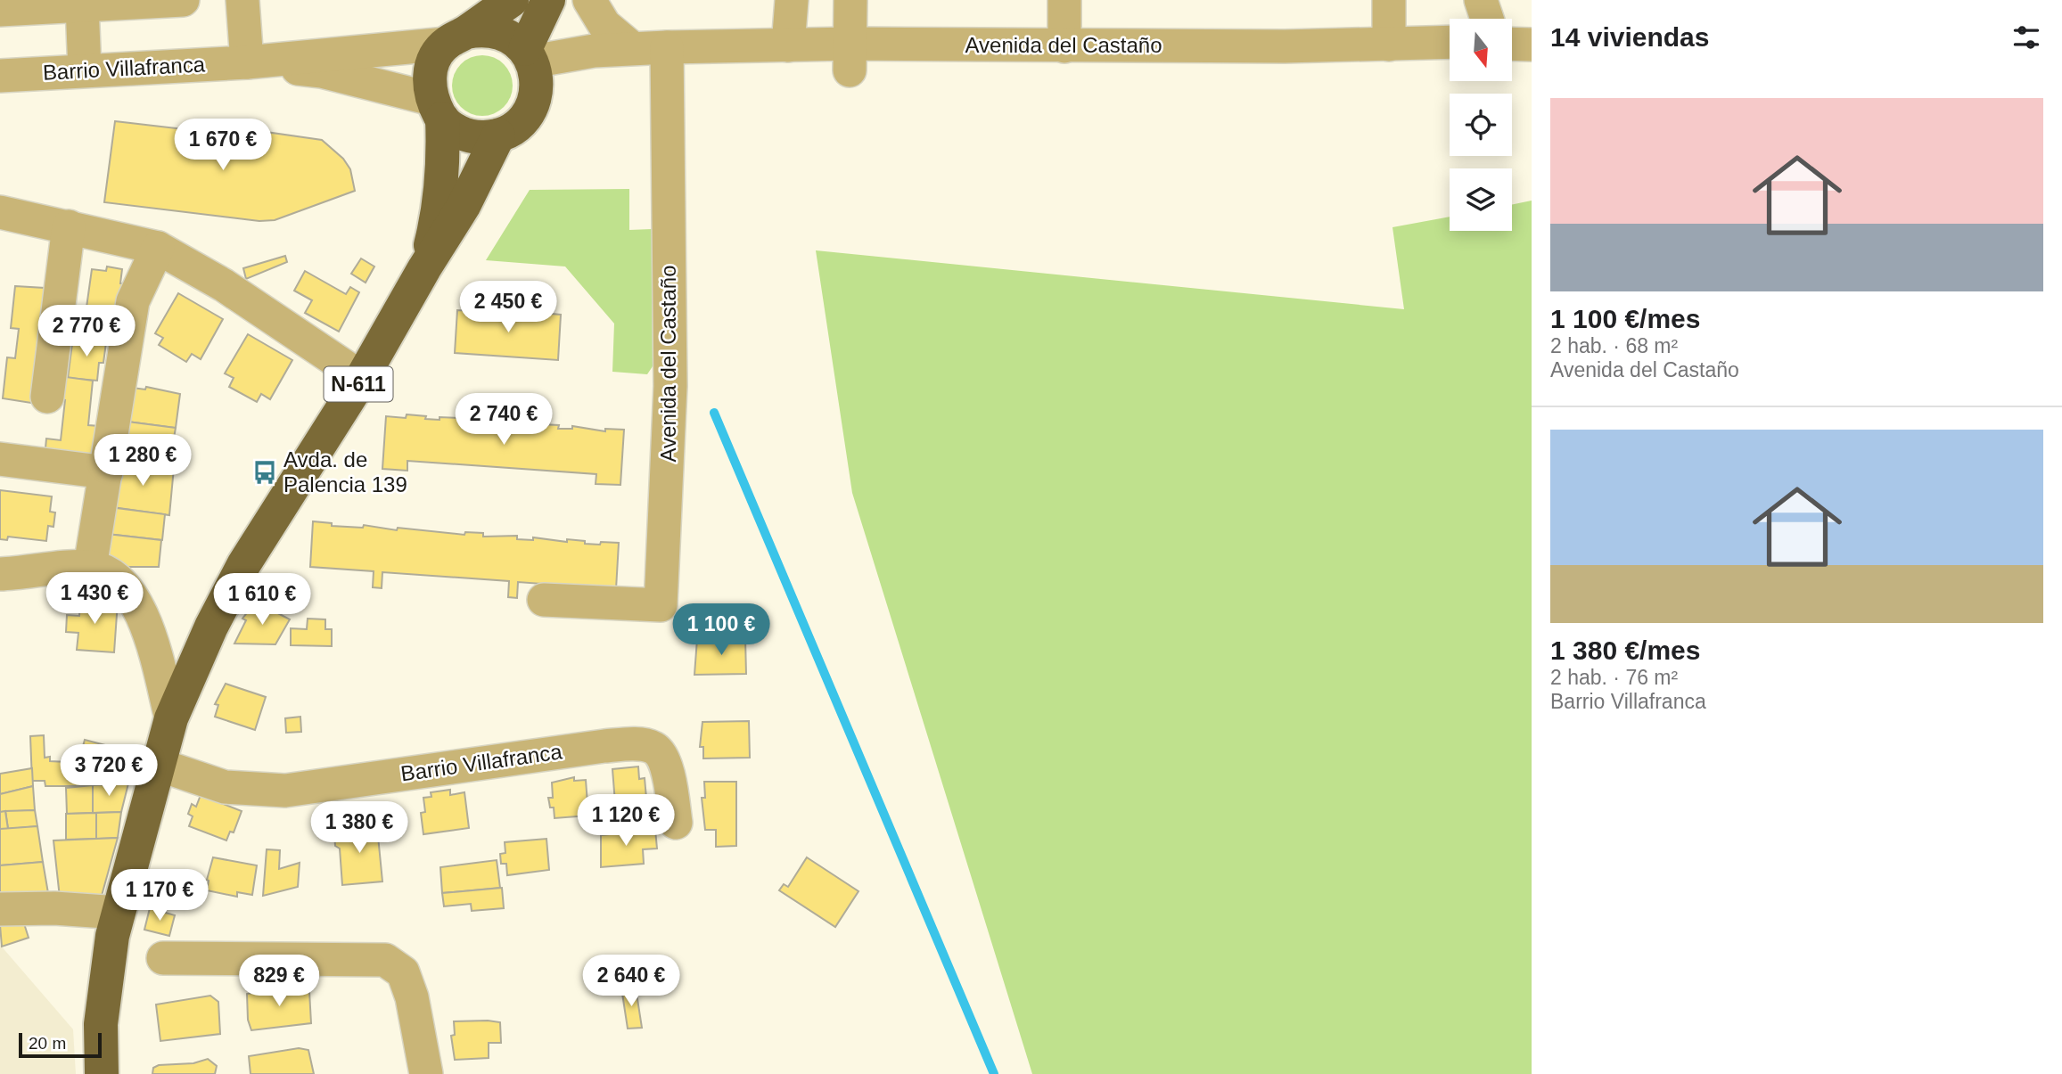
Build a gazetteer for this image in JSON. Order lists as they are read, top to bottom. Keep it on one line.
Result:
{"streets":{"highway":["N-611"],"street":["Avenida del Castaño","Barrio Villafranca"]},"crossings":[["Avenida del Castaño","Barrio Villafranca"],["Avenida del Castaño","N-611"],["Barrio Villafranca","N-611"]],"places":{"bus stop":["Avda. de Palencia 139"]},"scale_bar":"20 m","north":"bottom","page":{"heading":"14 viviendas","list":[{"name":"1 100 €/mes","note":"2 hab. · 68 m² · Avenida del Castaño"},{"name":"1 380 €/mes","note":"2 hab. · 76 m² · Barrio Villafranca"}],"price":["1 670 €","2 450 €","2 770 €","2 740 €","1 280 €","1 430 €","1 610 €","1 100 €","3 720 €","1 120 €","1 380 €","1 170 €","829 €","2 640 €"],"scale":"20 m"}}
